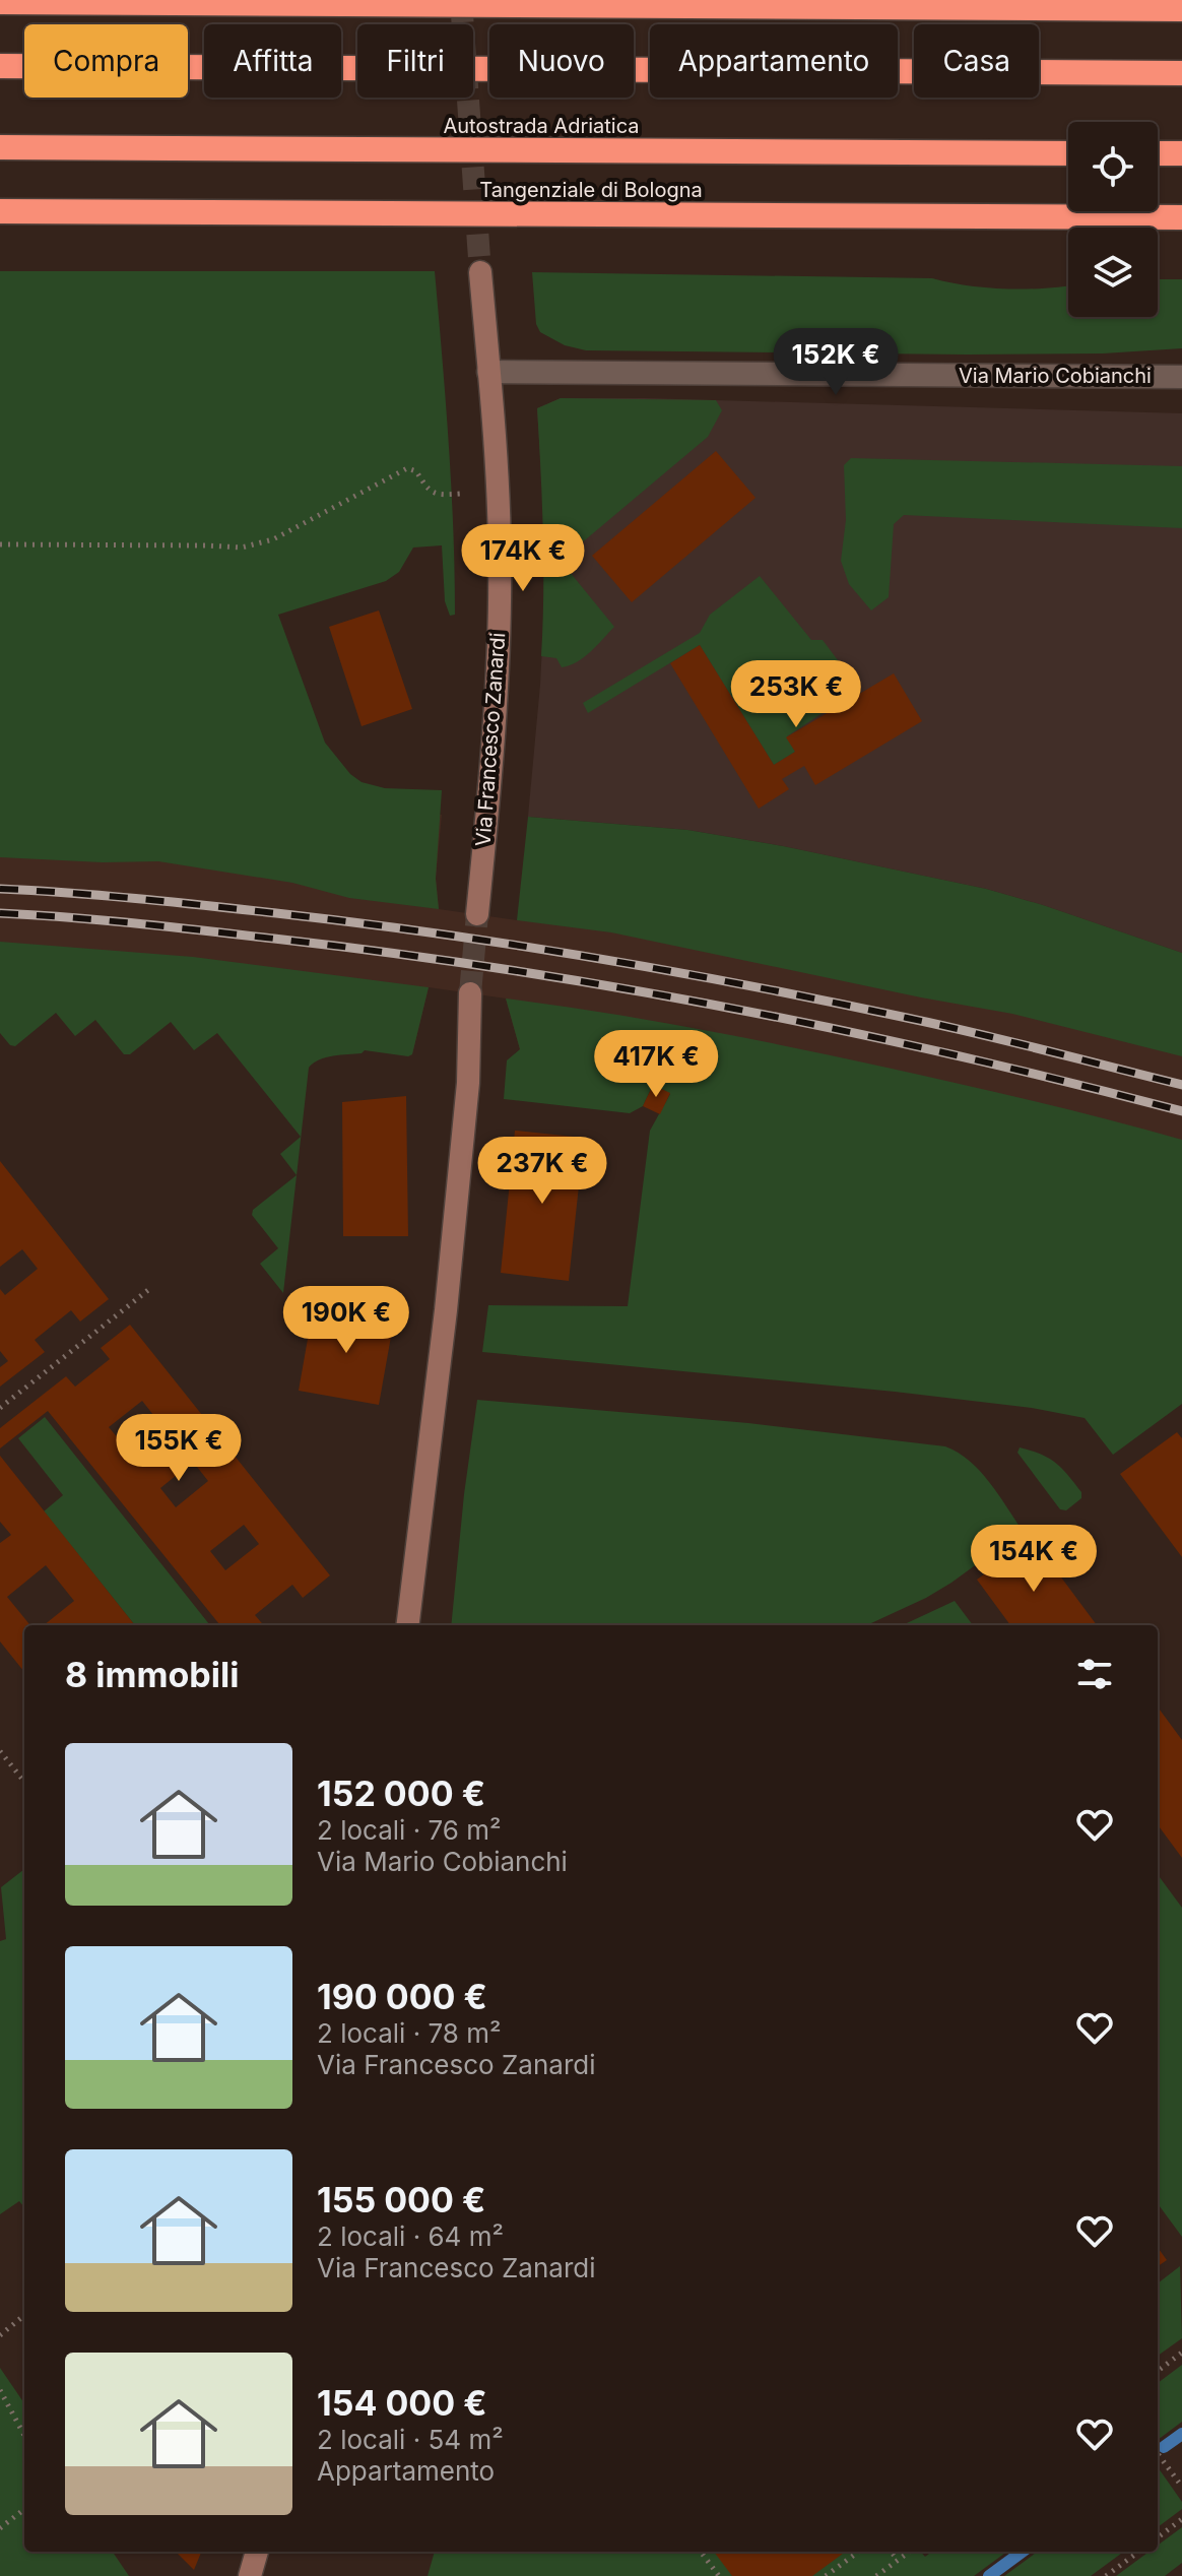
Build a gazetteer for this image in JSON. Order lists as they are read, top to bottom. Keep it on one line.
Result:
{"streets":{"highway":["Autostrada Adriatica","Tangenziale di Bologna"],"main road":["Via Francesco Zanardi"],"street":["Via Mario Cobianchi"]},"crossings":[["Via Mario Cobianchi","Via Francesco Zanardi"]],"page":{"chip":["Compra","Affitta","Filtri","Nuovo","Appartamento","Casa"],"price":["152K €","174K €","253K €","417K €","237K €","190K €","155K €","154K €"],"heading":"8 immobili","list":[{"name":"152 000 €","note":"2 locali · 76 m² · Via Mario Cobianchi"},{"name":"190 000 €","note":"2 locali · 78 m² · Via Francesco Zanardi"},{"name":"155 000 €","note":"2 locali · 64 m² · Via Francesco Zanardi"},{"name":"154 000 €","note":"2 locali · 54 m² · Appartamento"}]}}
